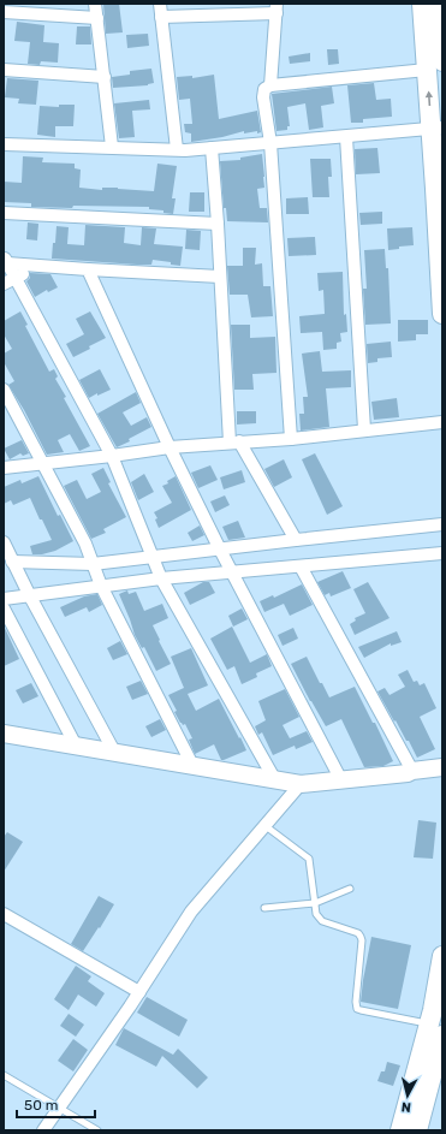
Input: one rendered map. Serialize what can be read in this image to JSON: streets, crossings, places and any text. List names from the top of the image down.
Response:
{
  "scale_bar": "50 m",
  "north": "bottom"
}
